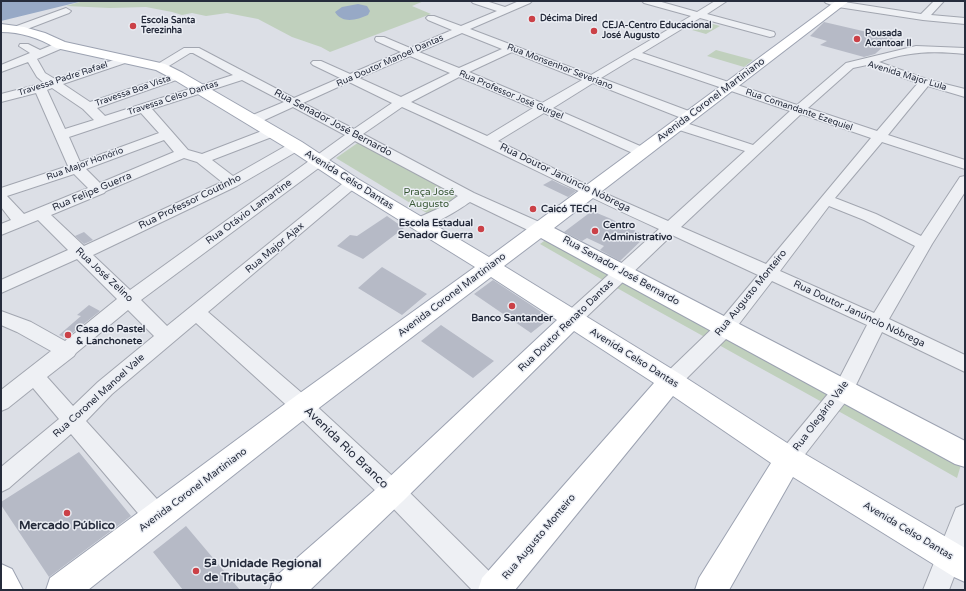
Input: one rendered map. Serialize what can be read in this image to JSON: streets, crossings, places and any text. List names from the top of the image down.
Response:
{
  "streets": {
    "main road": [
      "Avenida Coronel Martiniano",
      "Rua Senador José Bernardo",
      "Avenida Celso Dantas",
      "Rua Augusto Monteiro",
      "Rua Doutor Renato Dantas",
      "Rua Olegário Vale"
    ],
    "street": [
      "Rua Doutor Manoel Dantas",
      "Rua Monsenhor Severiano",
      "Avenida Major Lula",
      "Travessa Padre Rafael",
      "Travessa Boa Vista",
      "Rua Professor José Gurgel",
      "Travessa Celso Dantas",
      "Rua Comandante Ezequiel",
      "Rua Major Honório",
      "Rua Doutor Janúncio Nóbrega",
      "Rua Felipe Guerra",
      "Rua Professor Coutinho",
      "Rua Otávio Lamartine",
      "Rua Major Ajax",
      "Rua José Zelino",
      "Rua Coronel Manoel Vale",
      "Avenida Rio Branco"
    ]
  },
  "crossings": [
    ["Rua Doutor Manoel Dantas", "Rua Monsenhor Severiano"],
    ["Rua Doutor Manoel Dantas", "Rua Professor José Gurgel"],
    ["Rua Doutor Manoel Dantas", "Rua Senador José Bernardo"],
    ["Rua Doutor Manoel Dantas", "Rua Doutor Janúncio Nóbrega"],
    ["Rua Doutor Manoel Dantas", "Avenida Celso Dantas"],
    ["Rua Monsenhor Severiano", "Avenida Coronel Martiniano"],
    ["Rua Monsenhor Severiano", "Rua Otávio Lamartine"],
    ["Rua Monsenhor Severiano", "Rua Doutor Renato Dantas"],
    ["Avenida Major Lula", "Rua Augusto Monteiro"],
    ["Avenida Major Lula", "Rua Doutor Renato Dantas"],
    ["Travessa Padre Rafael", "Avenida Celso Dantas"],
    ["Travessa Boa Vista", "Avenida Celso Dantas"],
    ["Rua Professor José Gurgel", "Avenida Coronel Martiniano"],
    ["Rua Professor José Gurgel", "Rua Otávio Lamartine"],
    ["Travessa Celso Dantas", "Rua Senador José Bernardo"],
    ["Travessa Celso Dantas", "Avenida Celso Dantas"],
    ["Avenida Coronel Martiniano", "Rua Comandante Ezequiel"],
    ["Avenida Coronel Martiniano", "Rua Senador José Bernardo"],
    ["Avenida Coronel Martiniano", "Rua Doutor Janúncio Nóbrega"],
    ["Avenida Coronel Martiniano", "Avenida Celso Dantas"],
    ["Avenida Coronel Martiniano", "Avenida Rio Branco"],
    ["Rua Comandante Ezequiel", "Rua Augusto Monteiro"],
    ["Rua Comandante Ezequiel", "Rua Doutor Renato Dantas"],
    ["Rua Senador José Bernardo", "Avenida Celso Dantas"],
    ["Rua Senador José Bernardo", "Rua Otávio Lamartine"],
    ["Rua Senador José Bernardo", "Rua Augusto Monteiro"],
    ["Rua Senador José Bernardo", "Rua Doutor Renato Dantas"],
    ["Rua Senador José Bernardo", "Rua Olegário Vale"],
    ["Rua Doutor Janúncio Nóbrega", "Rua Otávio Lamartine"],
    ["Rua Doutor Janúncio Nóbrega", "Rua Augusto Monteiro"],
    ["Rua Doutor Janúncio Nóbrega", "Rua Doutor Renato Dantas"],
    ["Rua Doutor Janúncio Nóbrega", "Rua Olegário Vale"],
    ["Avenida Celso Dantas", "Rua Professor Coutinho"],
    ["Avenida Celso Dantas", "Rua Otávio Lamartine"],
    ["Avenida Celso Dantas", "Rua Major Ajax"],
    ["Avenida Celso Dantas", "Rua Augusto Monteiro"],
    ["Avenida Celso Dantas", "Rua Doutor Renato Dantas"],
    ["Avenida Celso Dantas", "Rua Olegário Vale"],
    ["Rua Felipe Guerra", "Rua José Zelino"],
    ["Rua Professor Coutinho", "Rua José Zelino"],
    ["Rua Otávio Lamartine", "Rua José Zelino"],
    ["Rua Major Ajax", "Rua Coronel Manoel Vale"],
    ["Rua Major Ajax", "Avenida Rio Branco"],
    ["Rua José Zelino", "Rua Coronel Manoel Vale"],
    ["Rua Doutor Renato Dantas", "Avenida Rio Branco"],
    ["Rua Coronel Manoel Vale", "Avenida Rio Branco"]
  ],
  "parks": ["Praça José Augusto"],
  "places": [
    "Décima Dired",
    "Escola Santa Terezinha",
    "CEJA-Centro Educacional José Augusto",
    "Pousada Acantoar II",
    "Caicó TECH",
    "Escola Estadual Senador Guerra",
    "Centro Administrativo",
    "Banco Santander",
    "Casa do Pastel & Lanchonete",
    "Mercado Público",
    "5ª Unidade Regional de Tributação"
  ]
}
